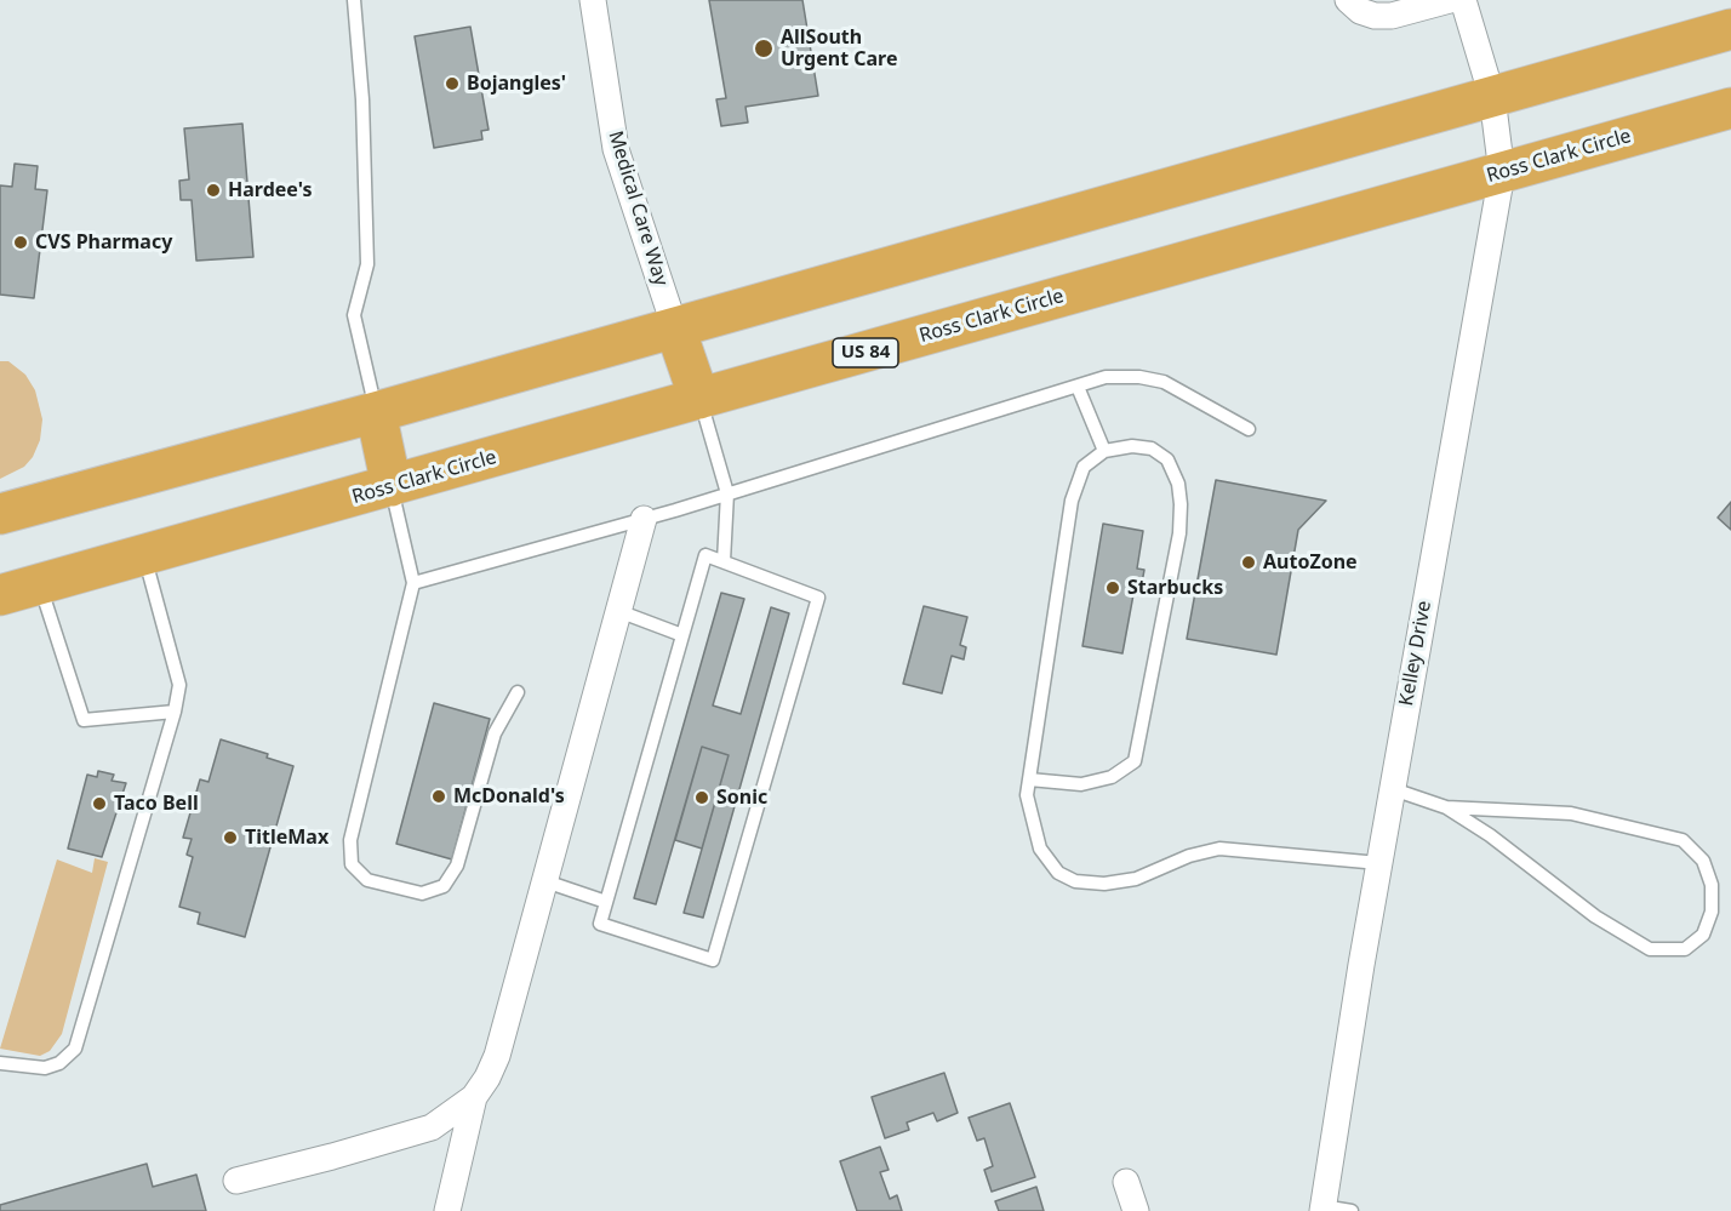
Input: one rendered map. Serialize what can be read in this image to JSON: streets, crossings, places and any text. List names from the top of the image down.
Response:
{
  "streets": {
    "highway": ["Ross Clark Circle", "US 84"],
    "street": ["Medical Care Way", "Kelley Drive"]
  },
  "crossings": [
    ["Ross Clark Circle", "Kelley Drive"]
  ],
  "places": [
    "AllSouth Urgent Care",
    "Bojangles'",
    "Hardee's",
    "CVS Pharmacy",
    "AutoZone",
    "Starbucks",
    "McDonald's",
    "Sonic",
    "Taco Bell",
    "TitleMax"
  ]
}
